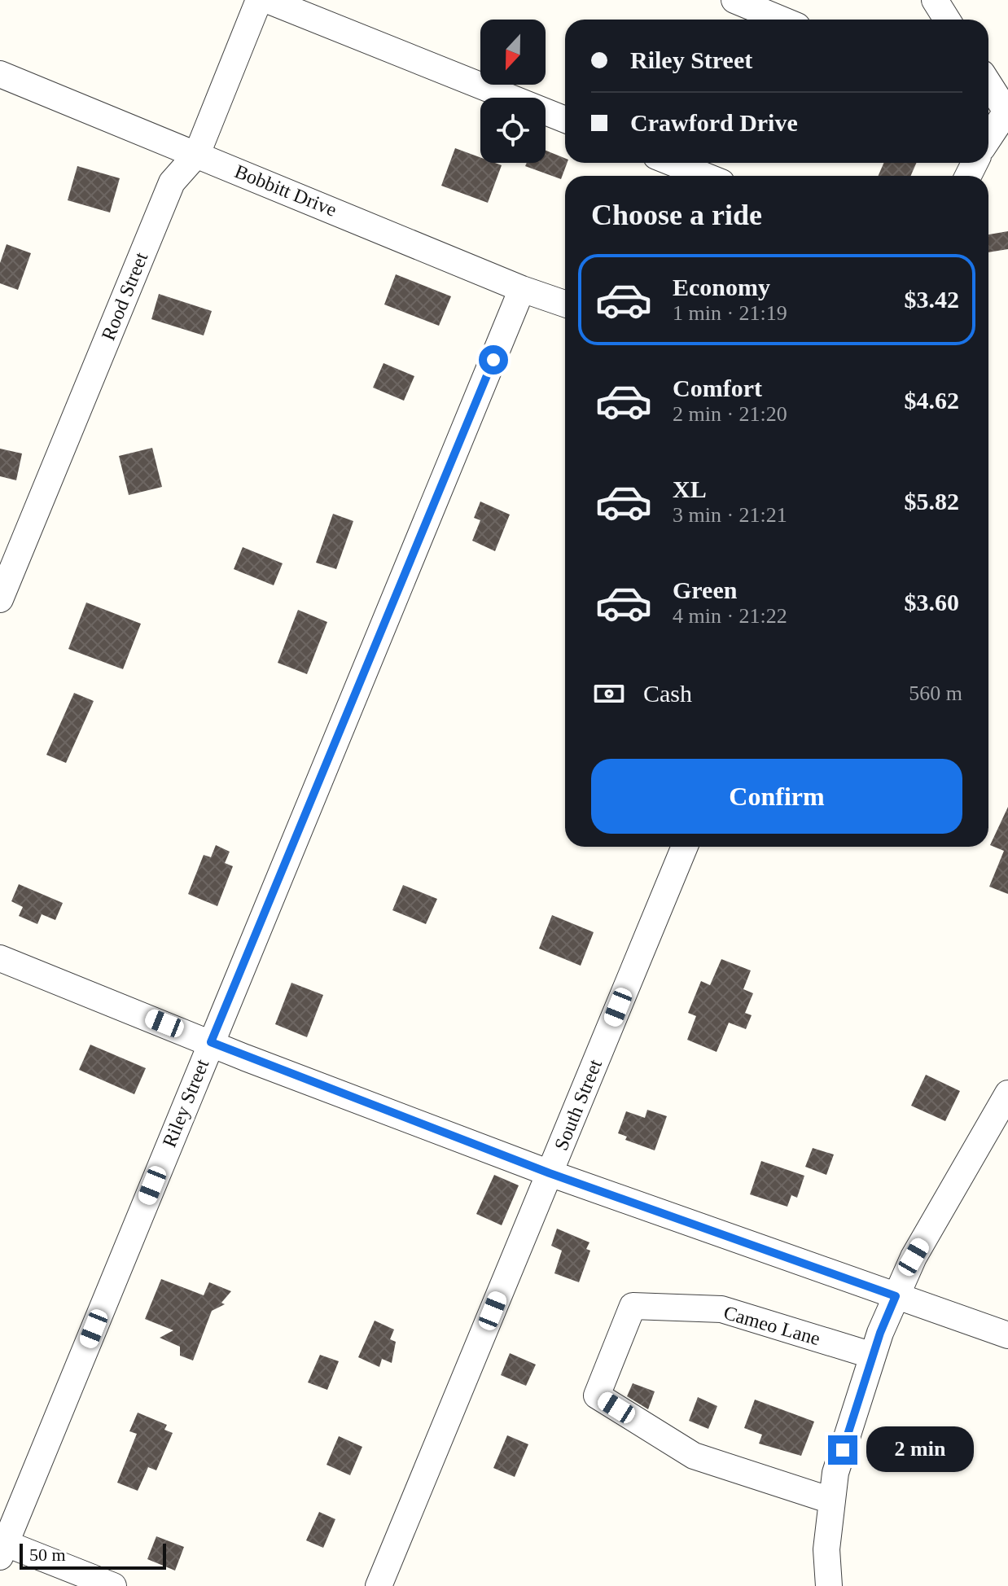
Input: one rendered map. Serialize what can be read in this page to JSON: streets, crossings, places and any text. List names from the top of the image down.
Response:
{
  "streets": {
    "street": [
      "Bobbitt Drive",
      "Rood Street",
      "Riley Street",
      "South Street",
      "Cameo Lane"
    ]
  },
  "crossings": [
    ["Bobbitt Drive", "Rood Street"],
    ["Bobbitt Drive", "Riley Street"]
  ],
  "scale_bar": "50 m",
  "north": "bottom",
  "page": {
    "banner": ["Riley Street", "Crawford Drive"],
    "heading": "Choose a ride",
    "list": [
      {
        "name": "Economy",
        "note": "1 min · 21:19",
        "value": "$3.42"
      },
      {
        "name": "Comfort",
        "note": "2 min · 21:20",
        "value": "$4.62"
      },
      {
        "name": "XL",
        "note": "3 min · 21:21",
        "value": "$5.82"
      },
      {
        "name": "Green",
        "note": "4 min · 21:22",
        "value": "$3.60"
      }
    ],
    "pay": ["Cash", "560 m"],
    "buttons": "Confirm",
    "bubble": "2 min",
    "scale": "50 m"
  }
}
